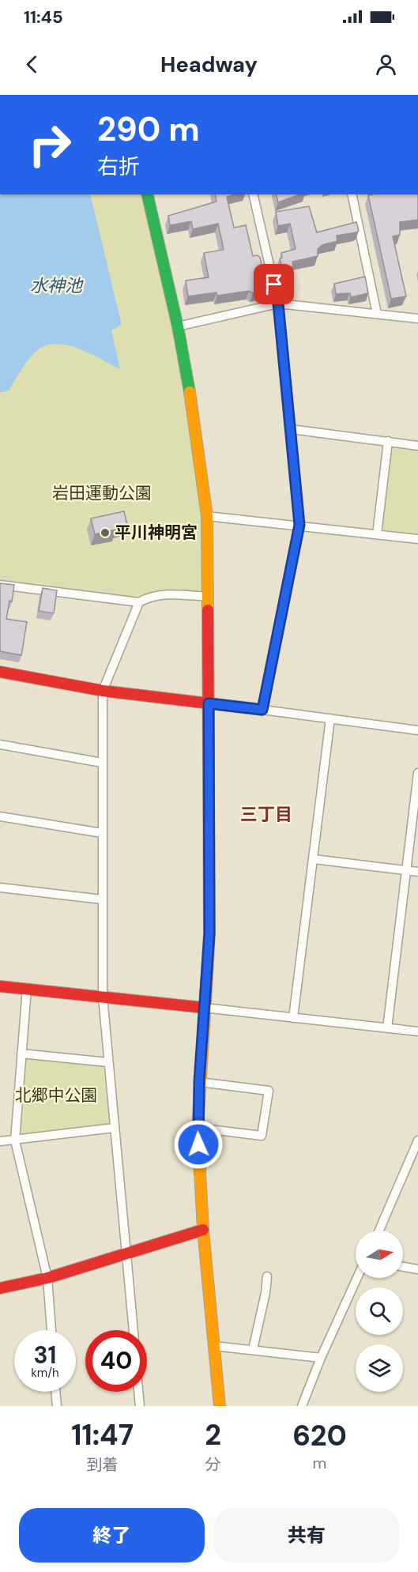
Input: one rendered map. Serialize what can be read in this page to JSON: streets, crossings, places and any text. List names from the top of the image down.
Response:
{
  "districts": ["三丁目"],
  "water": ["水神池"],
  "parks": ["岩田運動公園", "北郷中公園"],
  "places": ["平川神明宮"],
  "north": "right",
  "page": {
    "status": "11:45",
    "header": "Headway",
    "turn": ["290 m", "右折"],
    "speed": "31 km/h",
    "limit": "40",
    "eta": [
      "11:47",
      "到着",
      "2",
      "分",
      "620",
      "m"
    ],
    "buttons": ["終了", "共有"]
  }
}
